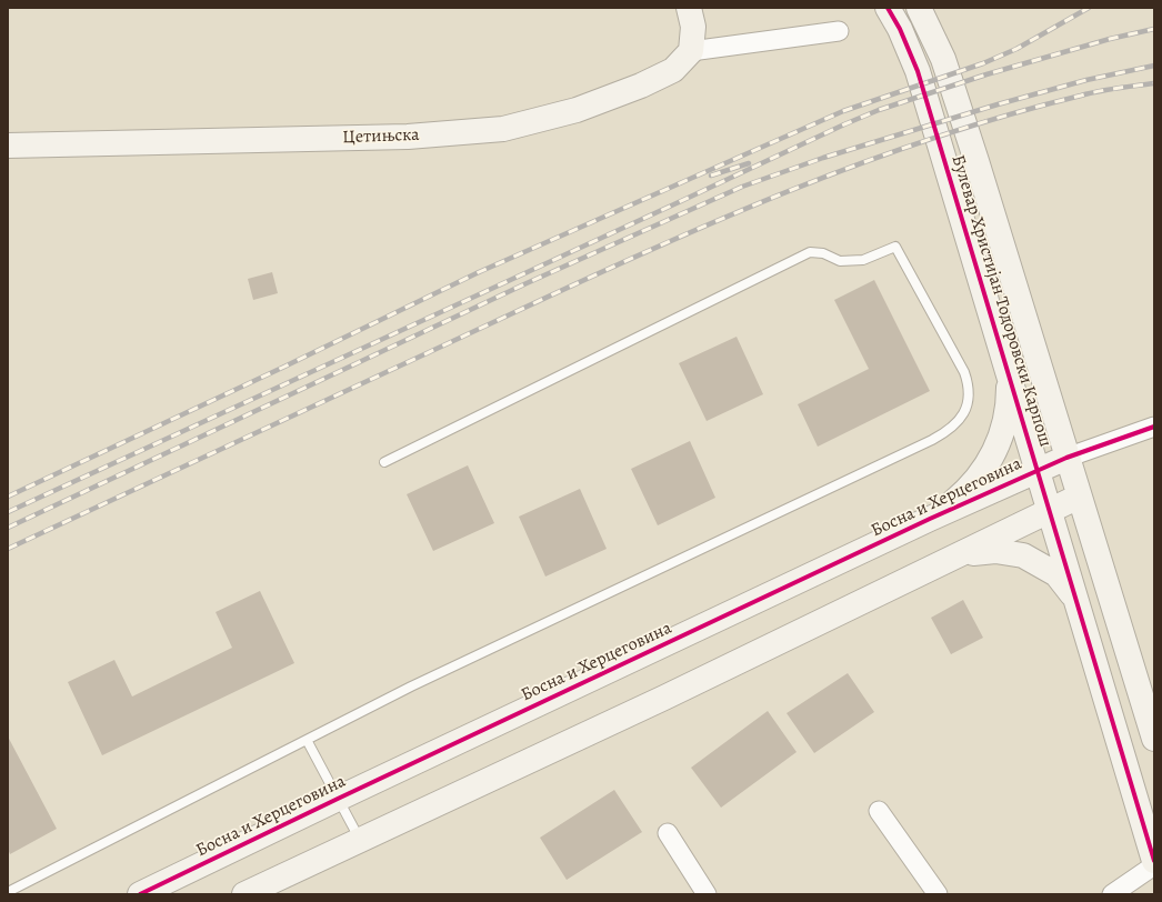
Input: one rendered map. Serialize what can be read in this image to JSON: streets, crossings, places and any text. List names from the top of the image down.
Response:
{
  "streets": {
    "street": ["Цетињска", "Булевар Христијан Тодоровски Карпош", "Босна и Херцеговина"]
  },
  "crossings": [
    ["Булевар Христијан Тодоровски Карпош", "Босна и Херцеговина"]
  ]
}
